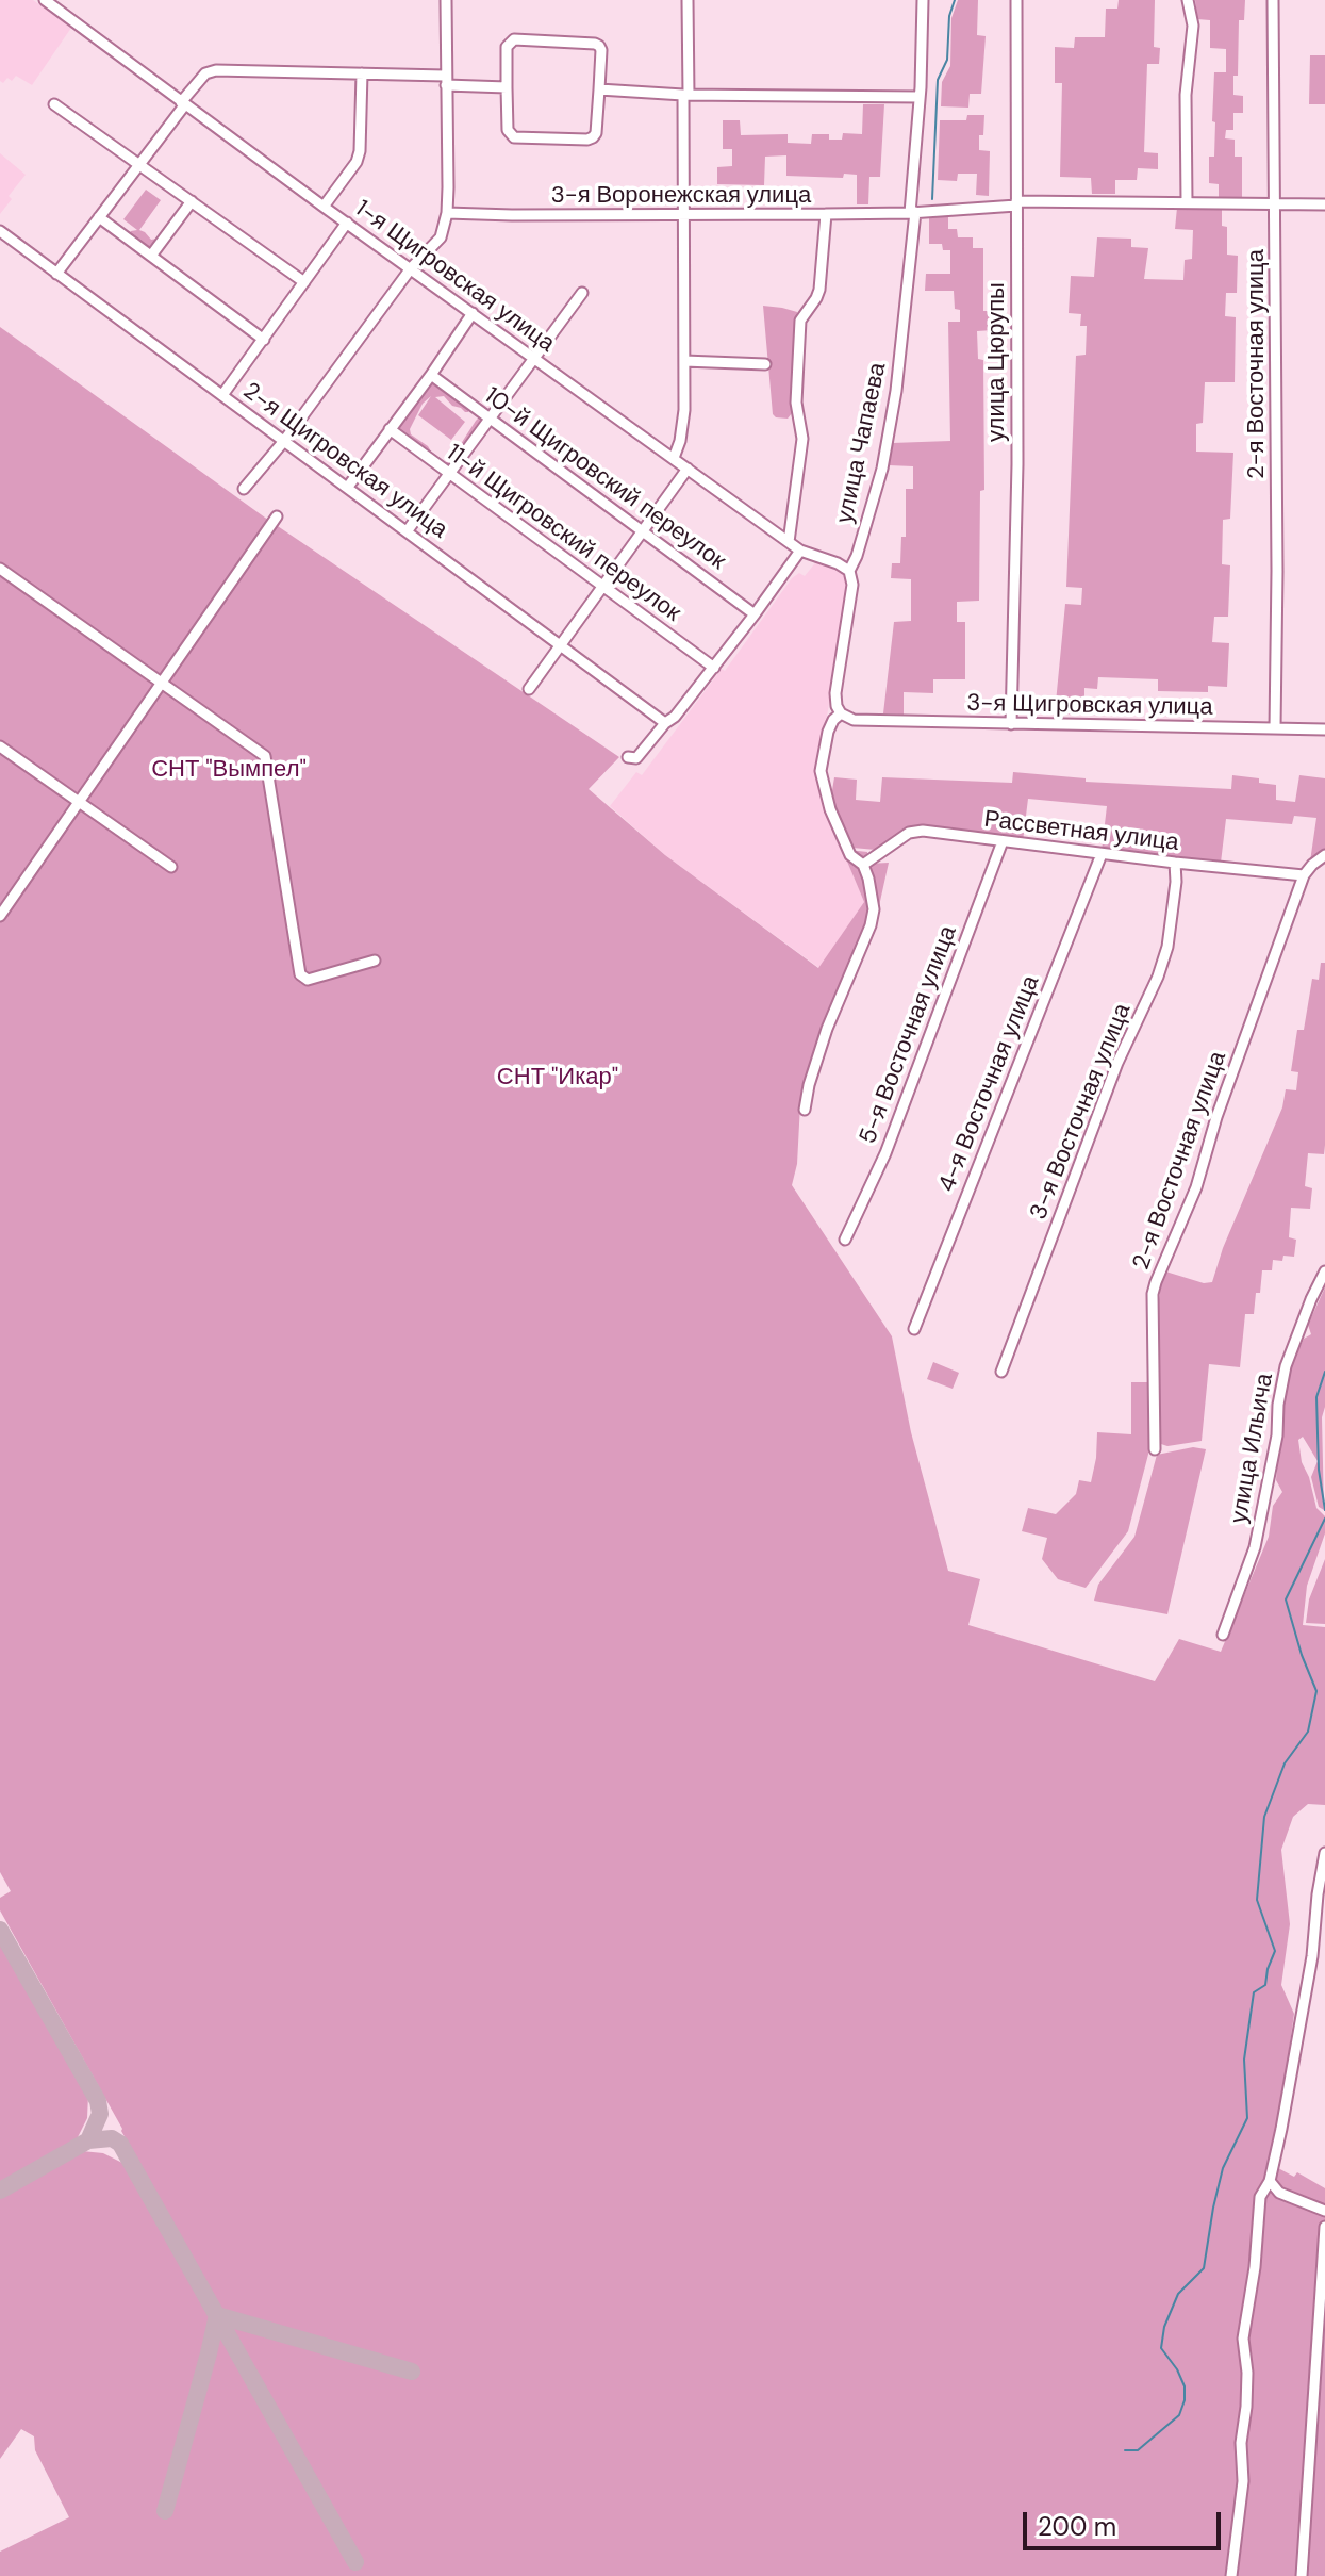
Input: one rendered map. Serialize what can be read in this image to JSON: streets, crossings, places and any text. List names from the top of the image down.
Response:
{
  "streets": {
    "street": [
      "3-я Воронежская улица",
      "1-я Щигровская улица",
      "улица Цюрупы",
      "2-я Восточная улица",
      "улица Чапаева",
      "2-я Щигровская улица",
      "10-й Щигровский переулок",
      "11-й Щигровский переулок",
      "3-я Щигровская улица",
      "Рассветная улица",
      "5-я Восточная улица",
      "4-я Восточная улица",
      "3-я Восточная улица",
      "улица Ильича"
    ]
  },
  "crossings": [
    ["3-я Воронежская улица", "улица Цюрупы"],
    ["3-я Воронежская улица", "2-я Восточная улица"],
    ["3-я Воронежская улица", "улица Чапаева"],
    ["1-я Щигровская улица", "улица Чапаева"],
    ["улица Цюрупы", "3-я Щигровская улица"],
    ["2-я Восточная улица", "3-я Щигровская улица"],
    ["2-я Восточная улица", "Рассветная улица"],
    ["улица Чапаева", "3-я Щигровская улица"],
    ["Рассветная улица", "5-я Восточная улица"],
    ["Рассветная улица", "4-я Восточная улица"],
    ["Рассветная улица", "3-я Восточная улица"]
  ],
  "parks": ["СНТ \"Вымпел\"", "СНТ \"Икар\""],
  "scale_bar": "200 m"
}
